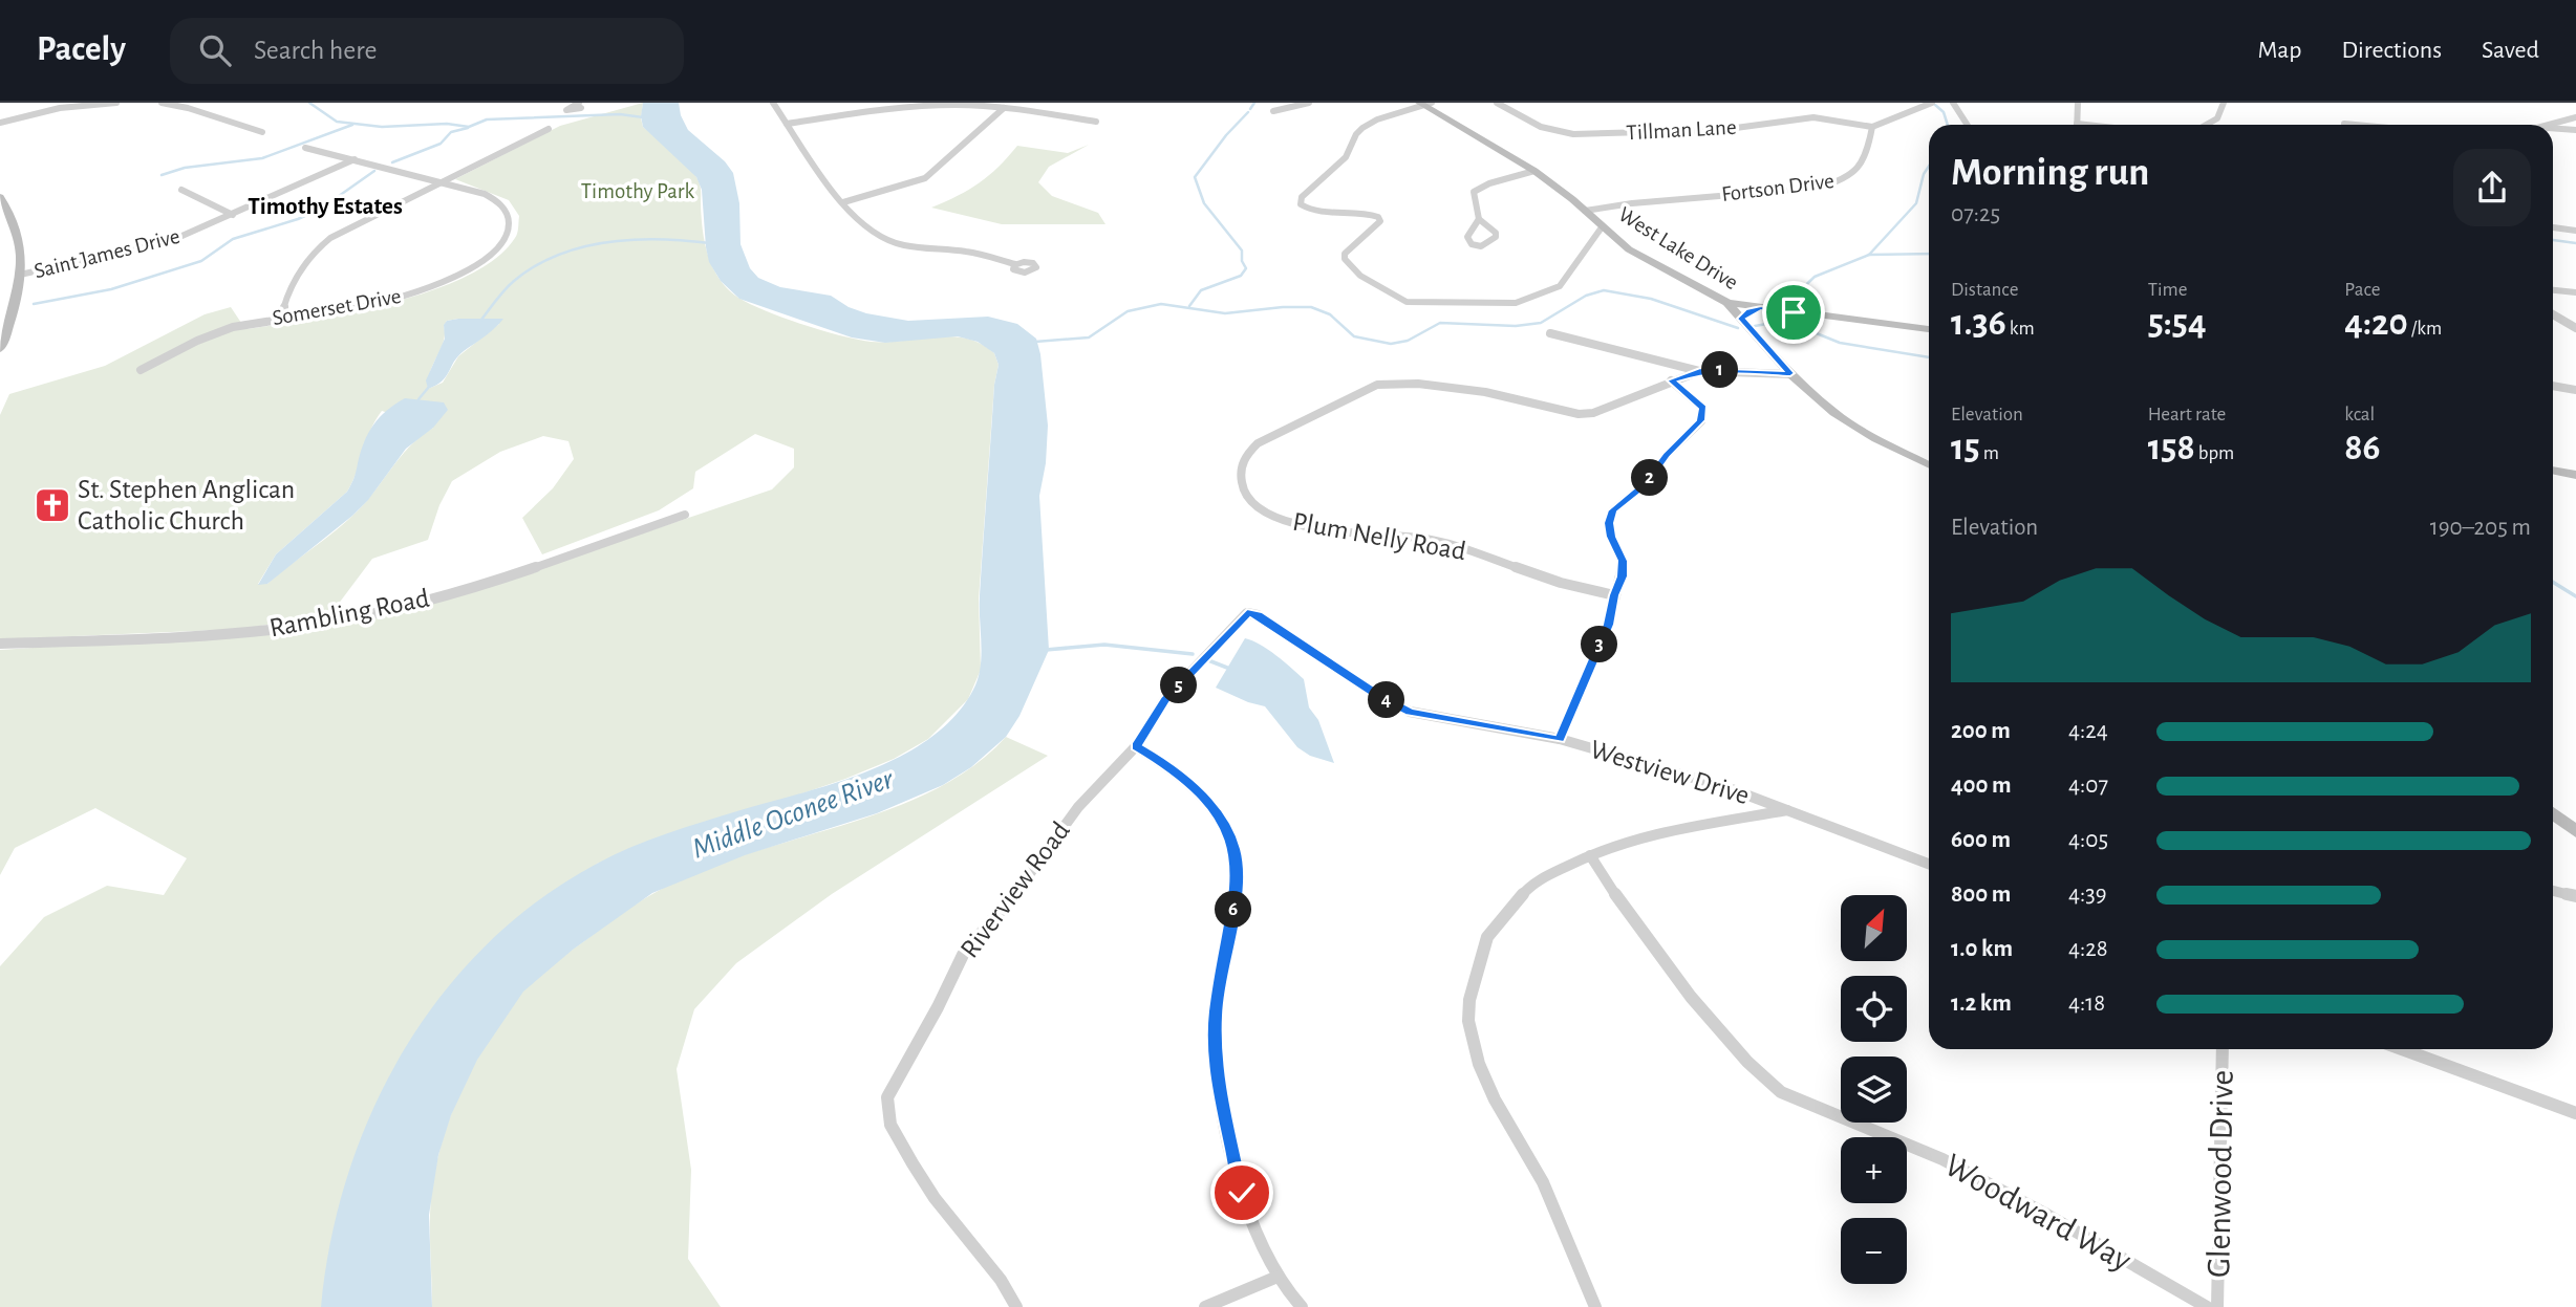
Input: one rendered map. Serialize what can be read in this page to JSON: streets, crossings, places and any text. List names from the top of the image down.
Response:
{
  "streets": {
    "main road": ["West Lake Drive"],
    "street": [
      "Tillman Lane",
      "Fortson Drive",
      "Saint James Drive",
      "Somerset Drive",
      "Plum Nelly Road",
      "Rambling Road",
      "Westview Drive",
      "Riverview Road",
      "Glenwood Drive",
      "Woodward Way"
    ]
  },
  "crossings": [
    ["Tillman Lane", "Fortson Drive"],
    ["Fortson Drive", "West Lake Drive"],
    ["West Lake Drive", "Plum Nelly Road"],
    ["Saint James Drive", "Somerset Drive"],
    ["Westview Drive", "Riverview Road"]
  ],
  "districts": ["Timothy Estates"],
  "water": ["Middle Oconee River"],
  "parks": ["Timothy Park"],
  "places": {
    "church": ["St. Stephen Anglican Catholic Church"]
  },
  "north": "top right",
  "page": {
    "header": "Pacely",
    "search": "Search here",
    "nav": ["Map", "Directions", "Saved"],
    "heading": ["Morning run", "07:25"],
    "stats": [
      ["Distance", "1.36 km"],
      ["Time", "5:54"],
      ["Pace", "4:20 /km"],
      ["Elevation", "15 m"],
      ["Heart rate", "158 bpm"],
      ["kcal", "86"]
    ],
    "pins": [
      "1",
      "2",
      "3",
      "5",
      "4",
      "6"
    ],
    "chart": ["Elevation", "190–205 m"],
    "list": [
      {
        "name": "200 m",
        "note": "4:24"
      },
      {
        "name": "400 m",
        "note": "4:07"
      },
      {
        "name": "600 m",
        "note": "4:05"
      },
      {
        "name": "800 m",
        "note": "4:39"
      },
      {
        "name": "1.0 km",
        "note": "4:28"
      },
      {
        "name": "1.2 km",
        "note": "4:18"
      }
    ],
    "map_buttons": ["+", "−"]
  }
}
